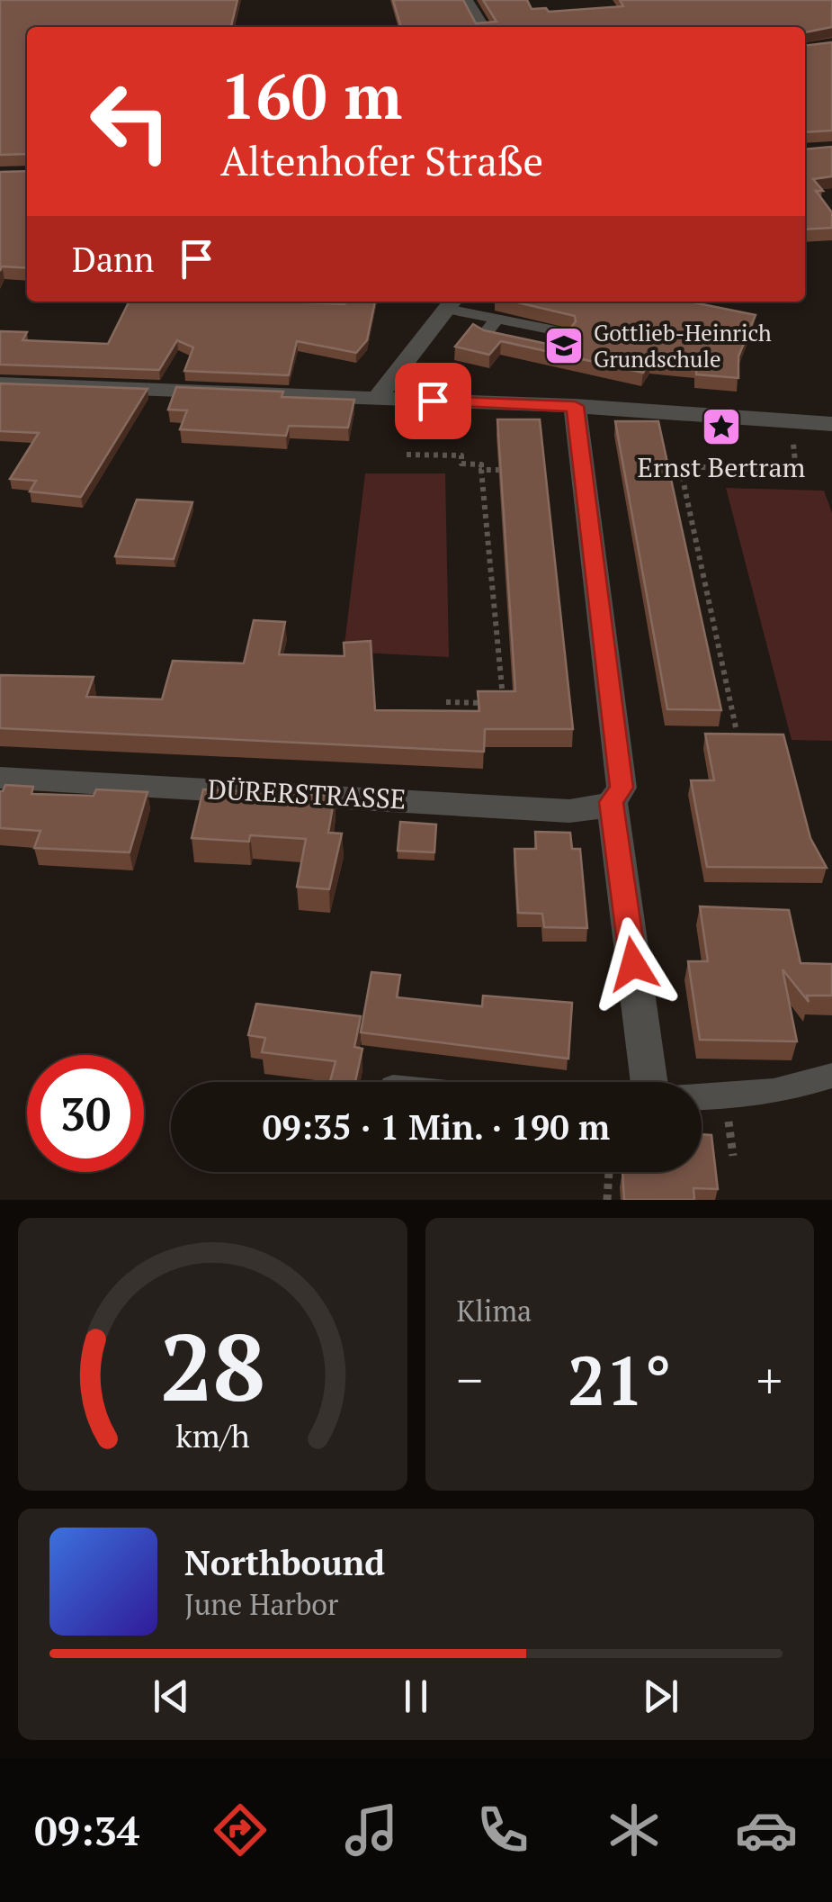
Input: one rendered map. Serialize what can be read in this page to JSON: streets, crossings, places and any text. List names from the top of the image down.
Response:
{
  "streets": {
    "street": ["DÜRERSTRASSE"]
  },
  "places": {
    "school or university": ["Gottlieb-Heinrich Grundschule"],
    "place": ["Ernst Bertram"]
  },
  "page": {
    "turn": ["160 m", "Altenhofer Straße"],
    "then": "Dann",
    "limit": "30",
    "trip": "09:35 · 1 Min. · 190 m",
    "tile": "Klima",
    "heat": ["−", "21°", "+"],
    "song": ["Northbound", "June Harbor"],
    "tabs": "09:34",
    "gauge": ["28", "km/h"]
  }
}
